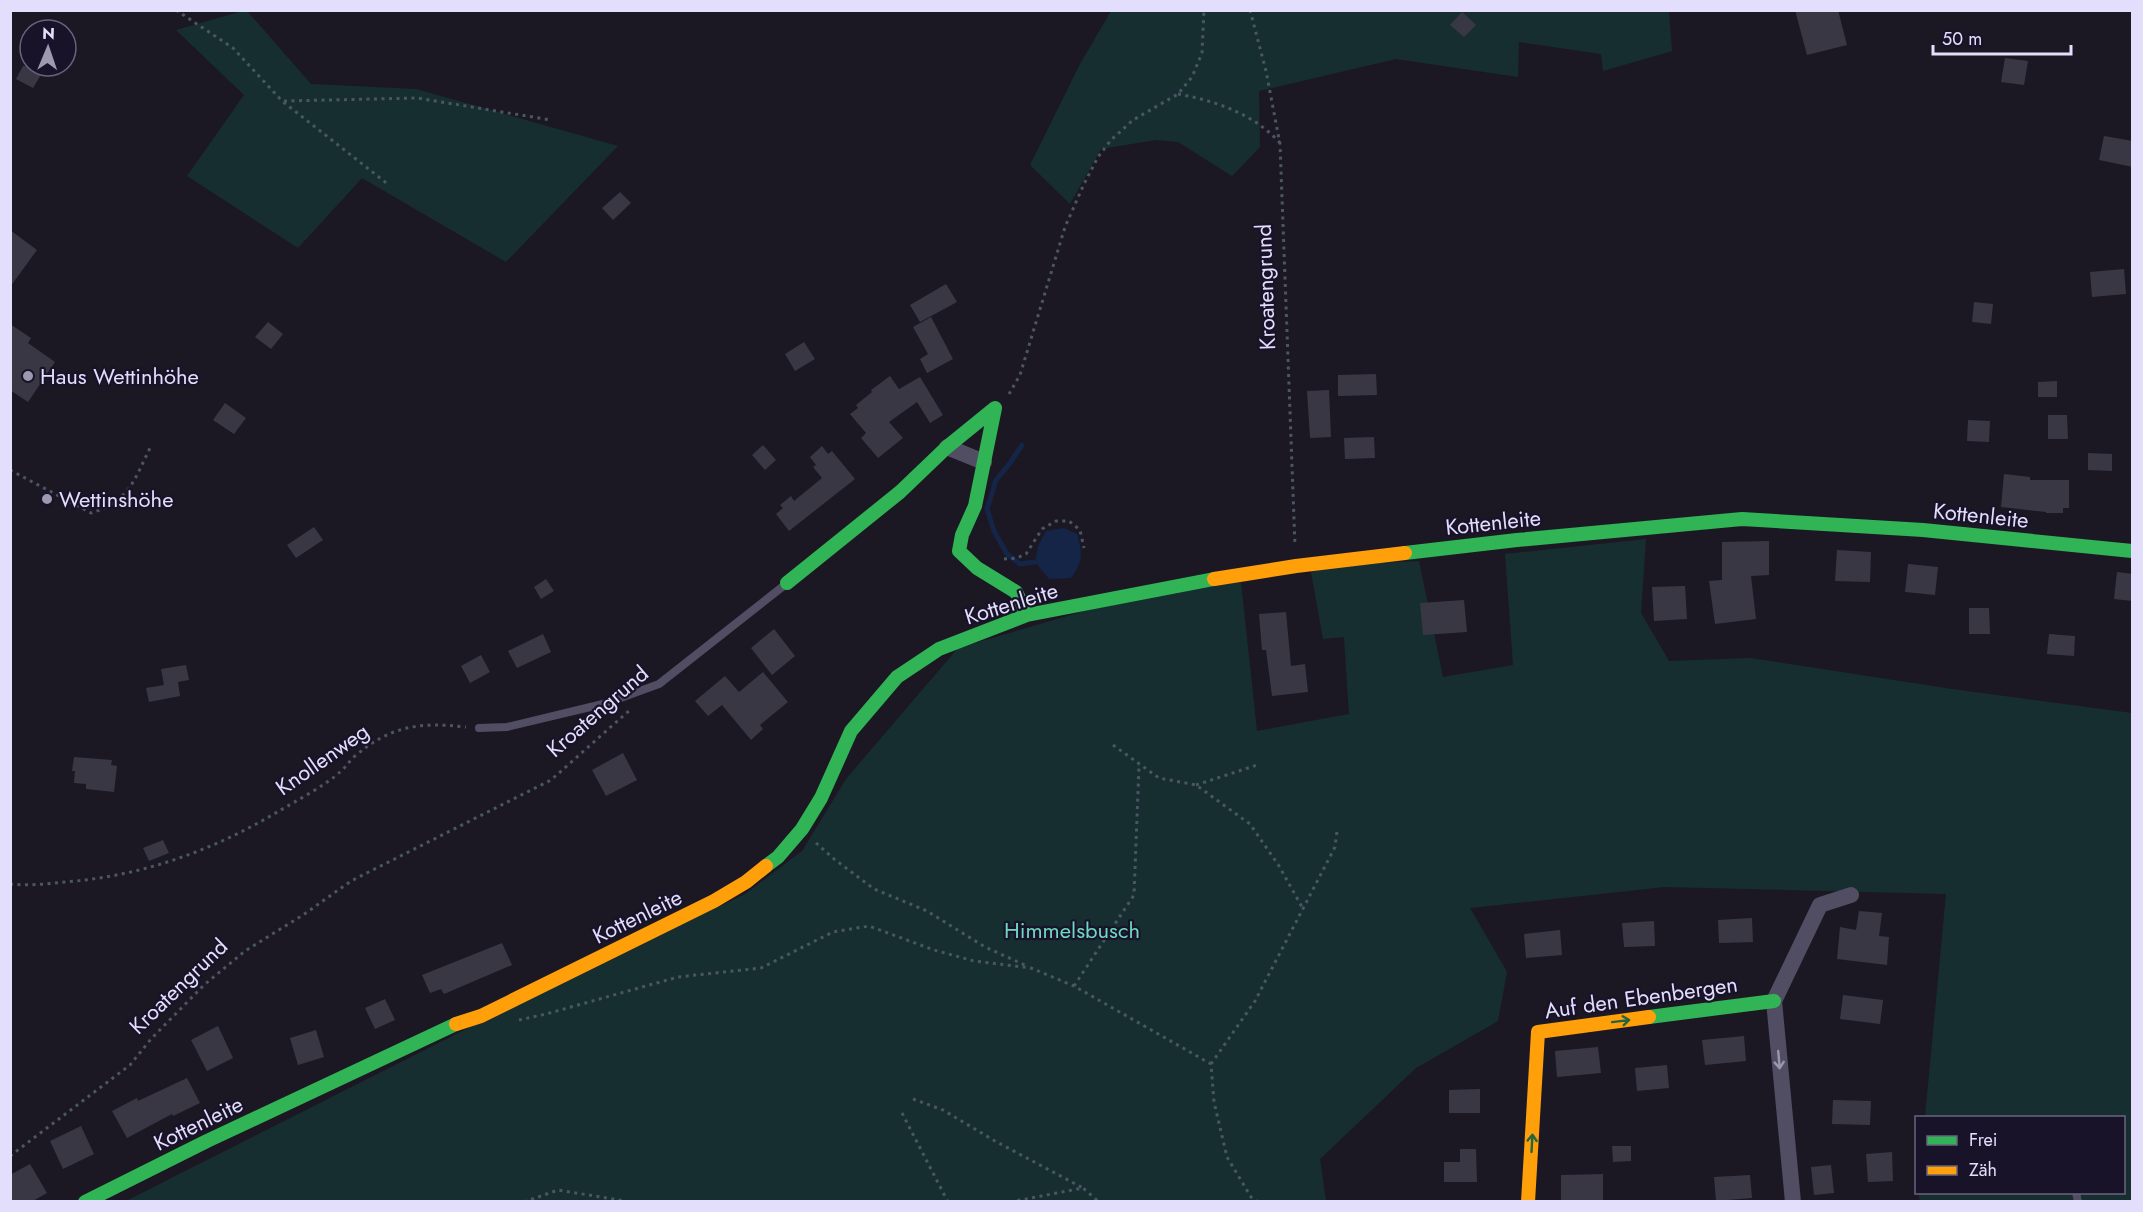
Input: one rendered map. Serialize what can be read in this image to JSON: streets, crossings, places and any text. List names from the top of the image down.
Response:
{
  "streets": {
    "street": ["Kroatengrund", "Kottenleite", "Auf den Ebenbergen"],
    "path": ["Knollenweg"]
  },
  "crossings": [
    ["Kroatengrund", "Kottenleite"],
    ["Kroatengrund", "Knollenweg"]
  ],
  "parks": ["Himmelsbusch"],
  "places": ["Haus Wettinhöhe", "Wettinshöhe"],
  "legend": ["Frei", "Zäh"],
  "scale_bar": "50 m",
  "north": "top"
}
